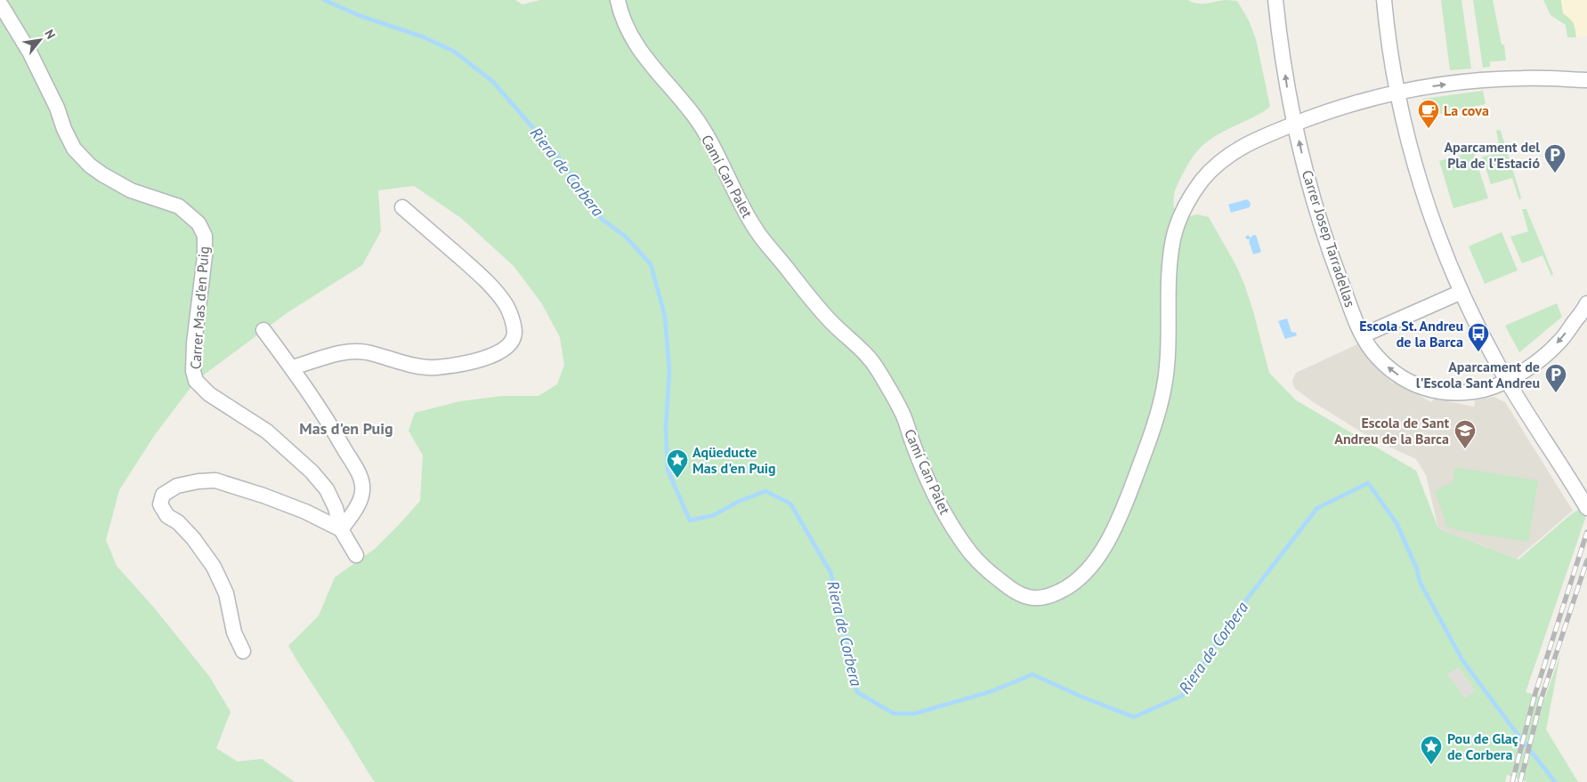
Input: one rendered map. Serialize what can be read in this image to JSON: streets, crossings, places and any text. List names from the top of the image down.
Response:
{
  "streets": {
    "street": ["Camí Can Palet", "Carrer Josep Tarradellas", "Carrer Mas d'en Puig"]
  },
  "crossings": [
    ["Camí Can Palet", "Carrer Josep Tarradellas"]
  ],
  "districts": ["Mas d'en Puig"],
  "water": ["Riera de Corbera"],
  "places": {
    "cafe": ["La cova"],
    "parking": ["Aparcament del Pla de l'Estació", "Aparcament de l'Escola Sant Andreu"],
    "bus stop": ["Escola St. Andreu de la Barca"],
    "school or university": ["Escola de Sant Andreu de la Barca"],
    "place": ["Aqüeducte Mas d'en Puig", "Pou de Glaç de Corbera"]
  },
  "north": "top right"
}
